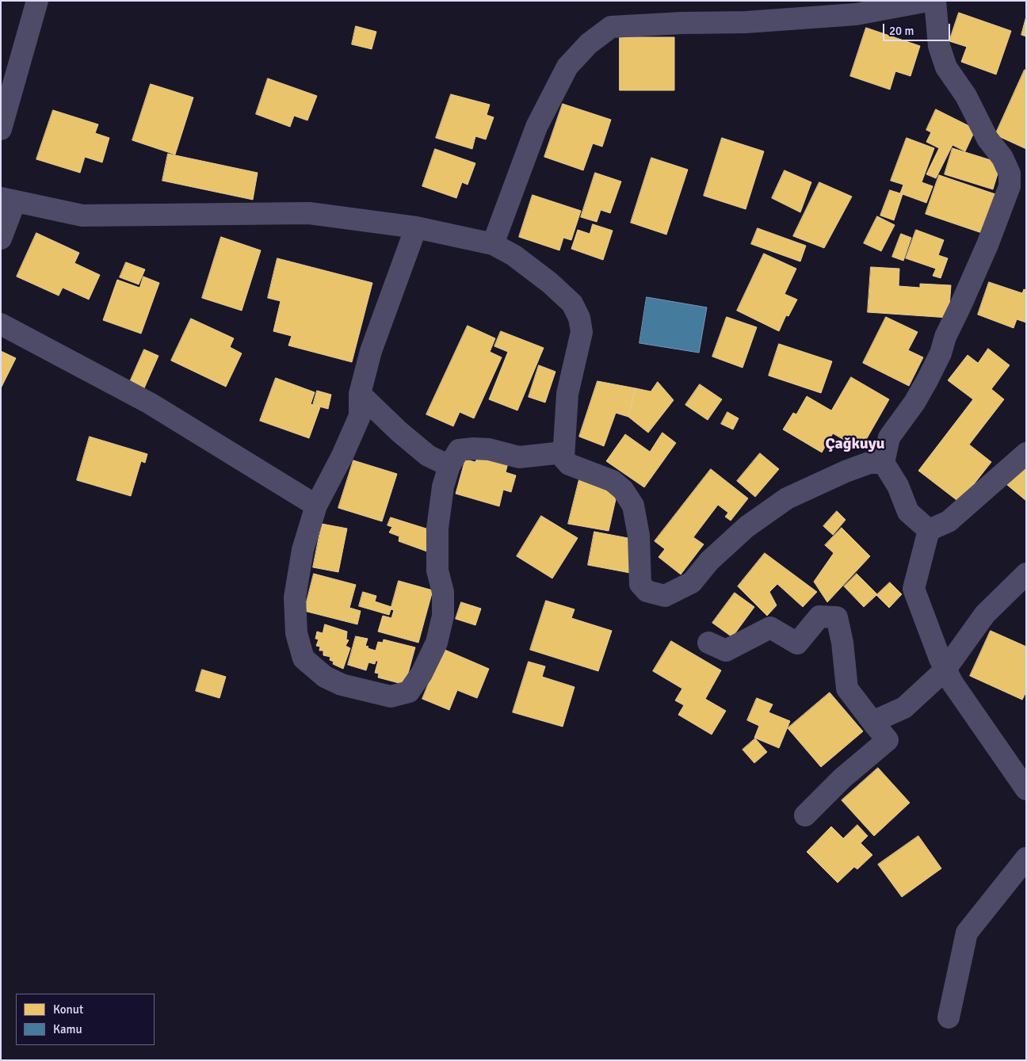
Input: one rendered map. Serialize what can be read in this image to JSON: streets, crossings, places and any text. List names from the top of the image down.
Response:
{
  "districts": ["Çağkuyu"],
  "legend": ["Konut", "Kamu"],
  "scale_bar": "20 m"
}
